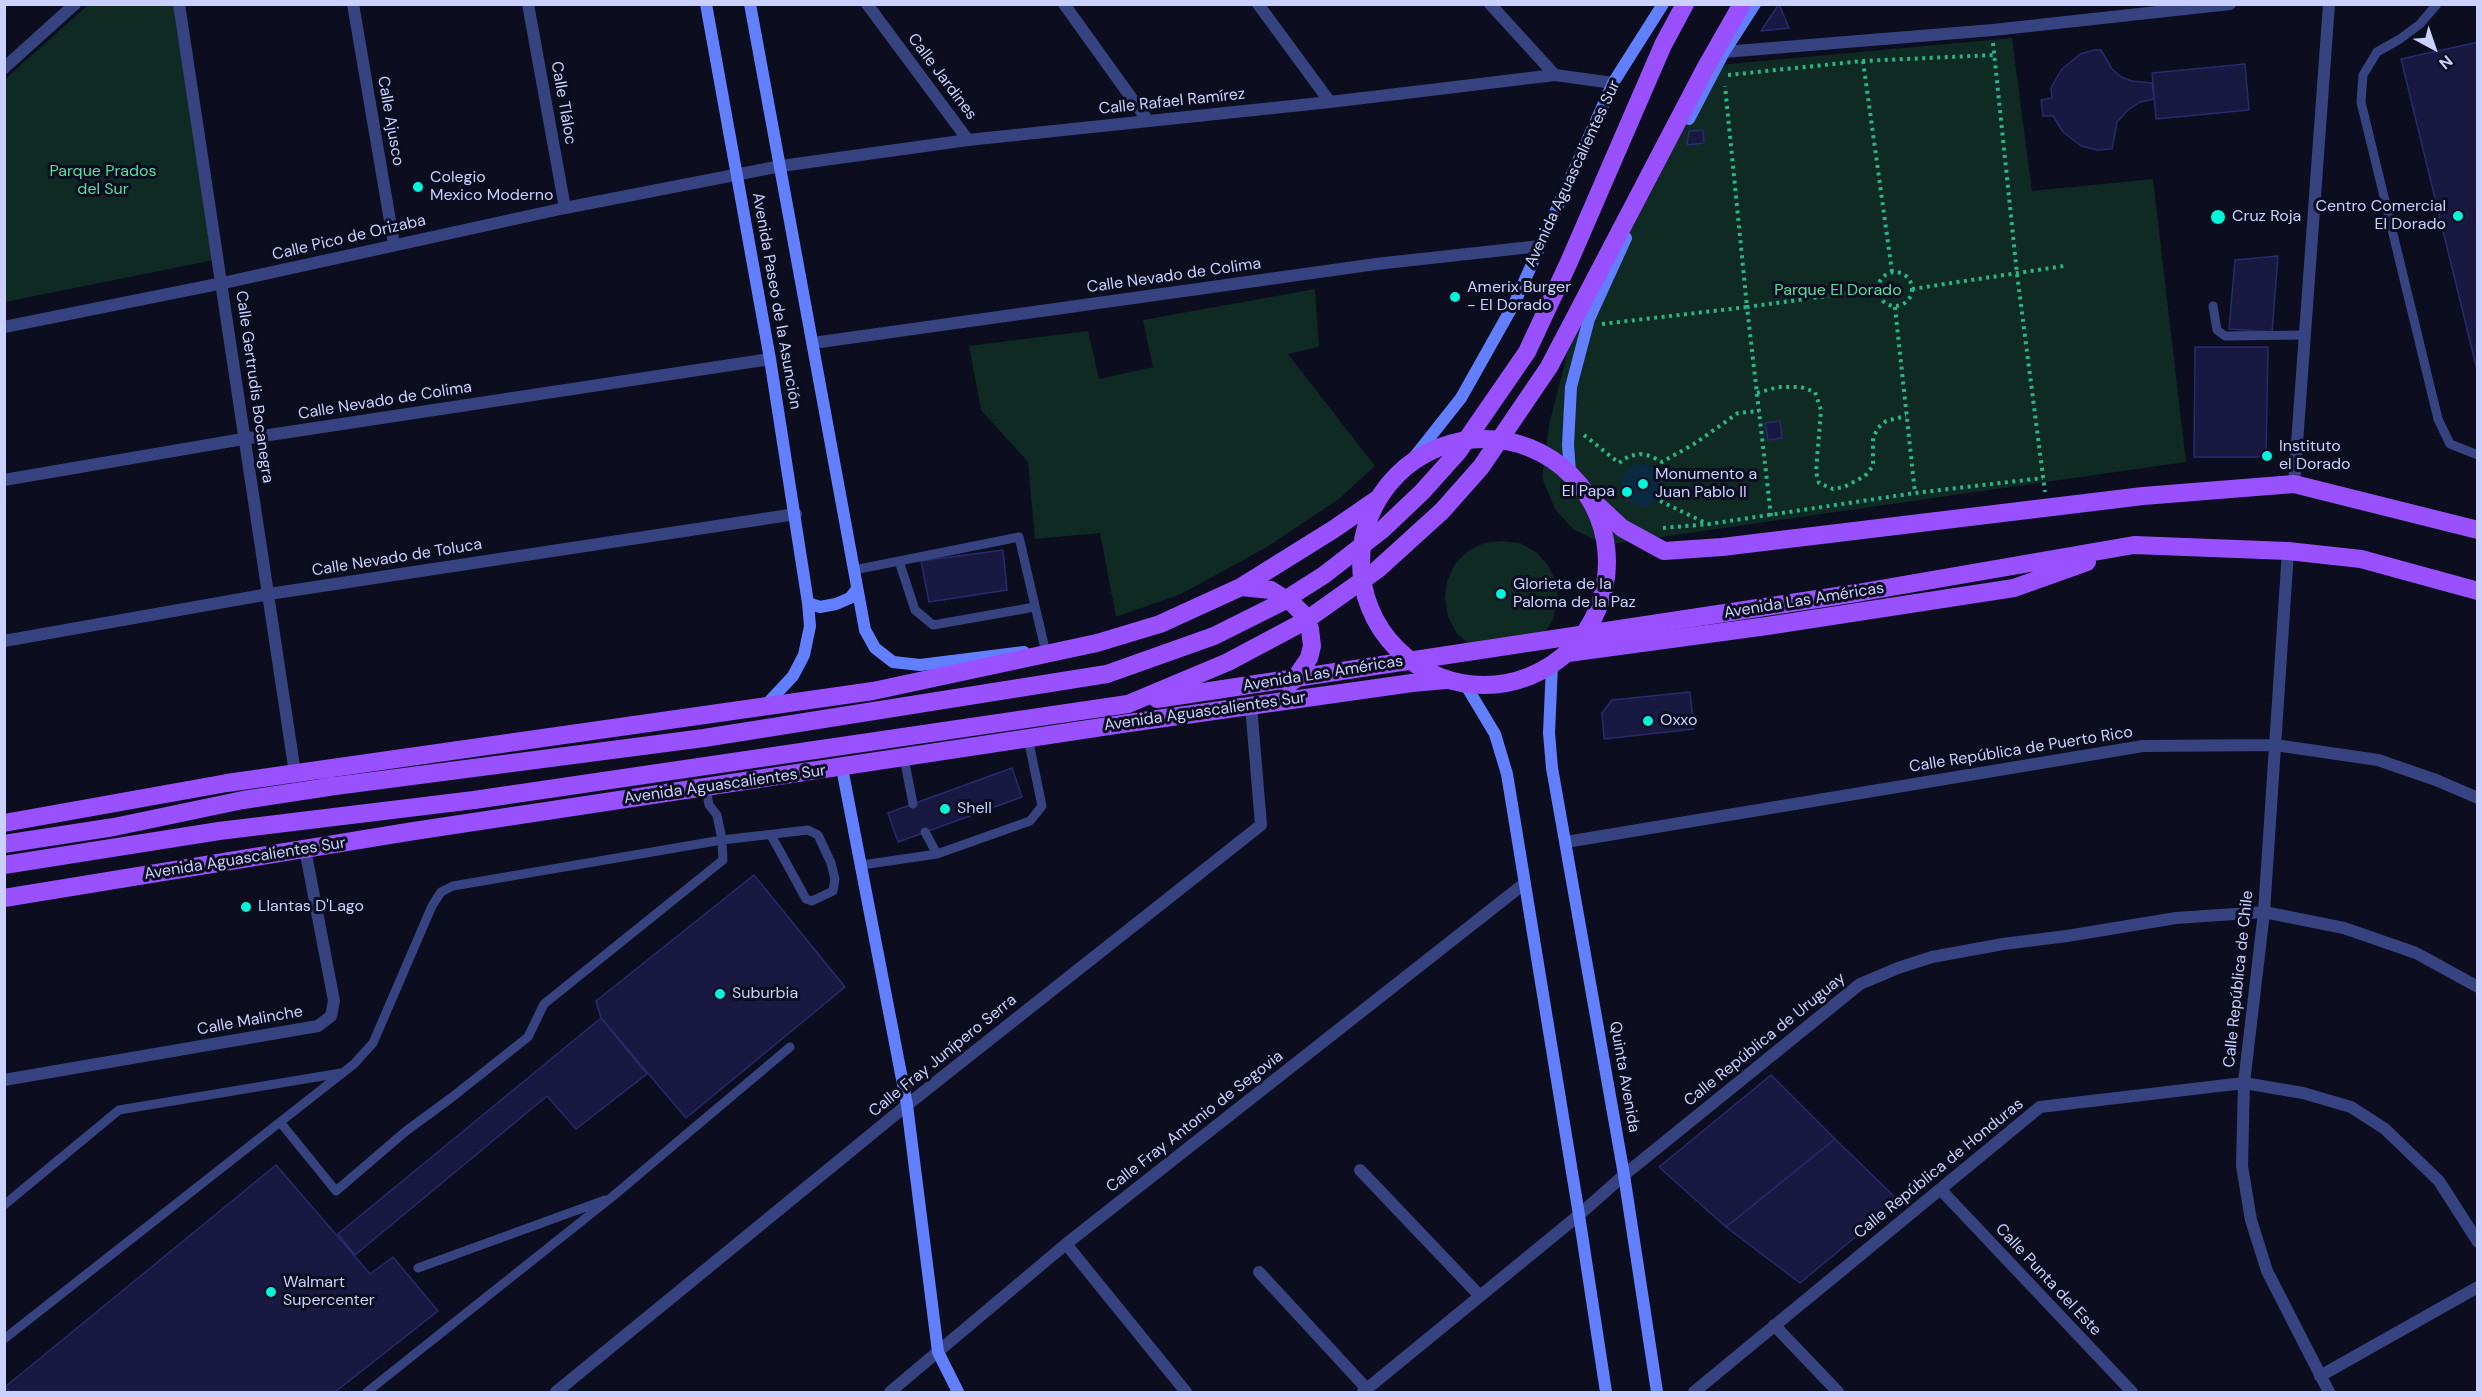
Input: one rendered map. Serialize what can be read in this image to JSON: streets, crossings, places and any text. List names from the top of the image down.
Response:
{
  "streets": {
    "main road": ["Avenida Aguascalientes Sur", "Avenida Las Américas"],
    "street": [
      "Calle Jardines",
      "Calle Rafael Ramírez",
      "Calle Tláloc",
      "Calle Ajusco",
      "Calle Pico de Orizaba",
      "Calle Nevado de Colima",
      "Avenida Paseo de la Asunción",
      "Calle Gertrudis Bocanegra",
      "Calle Nevado de Toluca",
      "Calle República de Puerto Rico",
      "Calle República de Chile",
      "Calle Malinche",
      "Calle República de Uruguay",
      "Calle Fray Junípero Serra",
      "Quinta Avenida",
      "Calle Fray Antonio de Segovia",
      "Calle República de Honduras",
      "Calle Punta del Este"
    ]
  },
  "crossings": [
    ["Calle Jardines", "Calle Rafael Ramírez"],
    ["Calle Rafael Ramírez", "Avenida Aguascalientes Sur"],
    ["Calle Rafael Ramírez", "Calle Pico de Orizaba"],
    ["Calle Rafael Ramírez", "Avenida Paseo de la Asunción"],
    ["Calle Tláloc", "Calle Pico de Orizaba"],
    ["Calle Ajusco", "Calle Pico de Orizaba"],
    ["Avenida Aguascalientes Sur", "Calle Nevado de Colima"],
    ["Avenida Aguascalientes Sur", "Avenida Las Américas"],
    ["Avenida Aguascalientes Sur", "Calle Malinche"],
    ["Avenida Aguascalientes Sur", "Calle Fray Junípero Serra"],
    ["Avenida Aguascalientes Sur", "Quinta Avenida"],
    ["Calle Pico de Orizaba", "Avenida Paseo de la Asunción"],
    ["Calle Pico de Orizaba", "Calle Gertrudis Bocanegra"],
    ["Calle Nevado de Colima", "Avenida Paseo de la Asunción"],
    ["Calle Nevado de Colima", "Calle Gertrudis Bocanegra"],
    ["Avenida Paseo de la Asunción", "Calle Nevado de Toluca"],
    ["Calle Gertrudis Bocanegra", "Calle Nevado de Toluca"],
    ["Avenida Las Américas", "Calle República de Chile"],
    ["Calle República de Puerto Rico", "Calle República de Chile"],
    ["Calle República de Puerto Rico", "Quinta Avenida"],
    ["Calle República de Chile", "Calle República de Uruguay"],
    ["Calle República de Chile", "Calle República de Honduras"],
    ["Calle República de Uruguay", "Quinta Avenida"],
    ["Calle República de Honduras", "Calle Punta del Este"]
  ],
  "parks": ["Parque Prados del Sur", "Parque El Dorado"],
  "places": [
    "Colegio Mexico Moderno",
    "Centro Comercial El Dorado",
    "Cruz Roja",
    "Amerix Burger - El Dorado",
    "Instituto el Dorado",
    "Monumento a Juan Pablo II",
    "El Papa",
    "Glorieta de la Paloma de la Paz",
    "Oxxo",
    "Shell",
    "Llantas D'Lago",
    "Suburbia",
    "Walmart Supercenter"
  ],
  "north": "bottom right"
}
